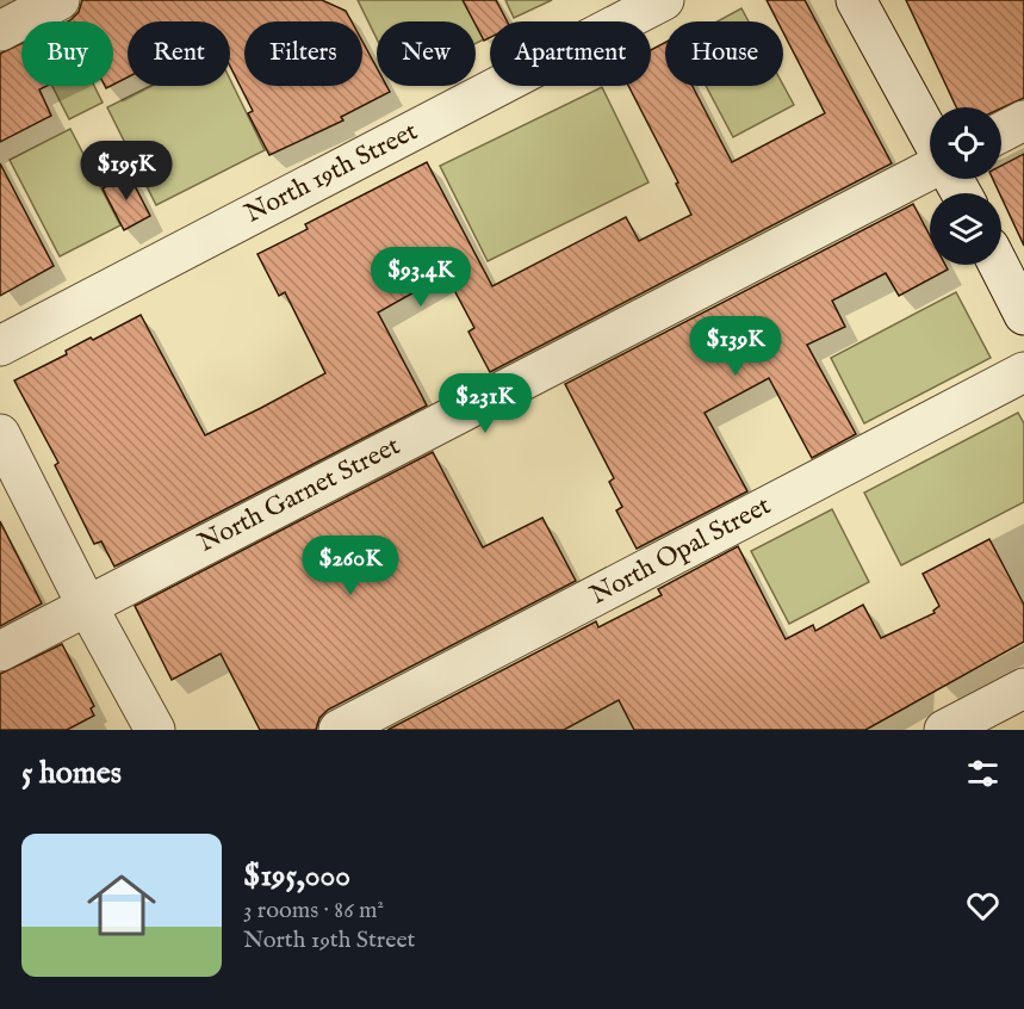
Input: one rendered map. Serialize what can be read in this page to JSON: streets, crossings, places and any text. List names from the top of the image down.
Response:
{
  "streets": {
    "street": ["North 19th Street", "North Garnet Street", "North Opal Street"]
  },
  "page": {
    "chip": [
      "Buy",
      "Rent",
      "Filters",
      "New",
      "Apartment",
      "House"
    ],
    "price": [
      "$195K",
      "$93.4K",
      "$139K",
      "$231K",
      "$260K"
    ],
    "heading": "5 homes",
    "list": [
      {
        "name": "$195,000",
        "note": "3 rooms · 86 m² · North 19th Street"
      }
    ]
  }
}
